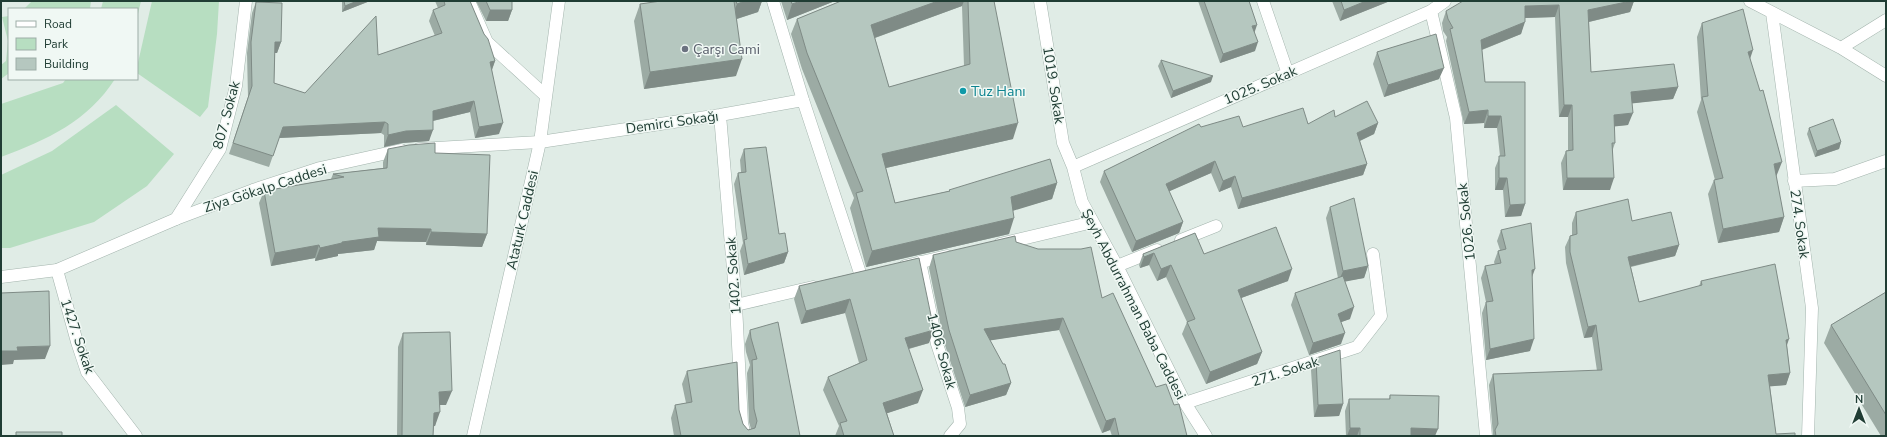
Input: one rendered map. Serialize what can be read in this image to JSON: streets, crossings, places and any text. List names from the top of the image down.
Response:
{
  "streets": {
    "street": [
      "1019. Sokak",
      "1025. Sokak",
      "807. Sokak",
      "Demirci Sokağı",
      "Ziya Gökalp Caddesi",
      "Ataturk Caddesi",
      "1026. Sokak",
      "274. Sokak",
      "1402. Sokak",
      "Şeyh Abdurrahman Baba Caddesi",
      "1427. Sokak",
      "1406. Sokak",
      "271. Sokak"
    ]
  },
  "crossings": [
    ["1019. Sokak", "1025. Sokak"],
    ["1019. Sokak", "Şeyh Abdurrahman Baba Caddesi"],
    ["1025. Sokak", "1026. Sokak"],
    ["1025. Sokak", "Şeyh Abdurrahman Baba Caddesi"],
    ["807. Sokak", "Ziya Gökalp Caddesi"],
    ["Demirci Sokağı", "Ziya Gökalp Caddesi"],
    ["Demirci Sokağı", "Ataturk Caddesi"],
    ["Demirci Sokağı", "1402. Sokak"],
    ["Ziya Gökalp Caddesi", "Ataturk Caddesi"],
    ["Ziya Gökalp Caddesi", "1427. Sokak"],
    ["Şeyh Abdurrahman Baba Caddesi", "271. Sokak"]
  ],
  "places": ["Çarşı Cami", "Tuz Hanı"],
  "legend": ["Road", "Park", "Building"],
  "north": "top"
}
